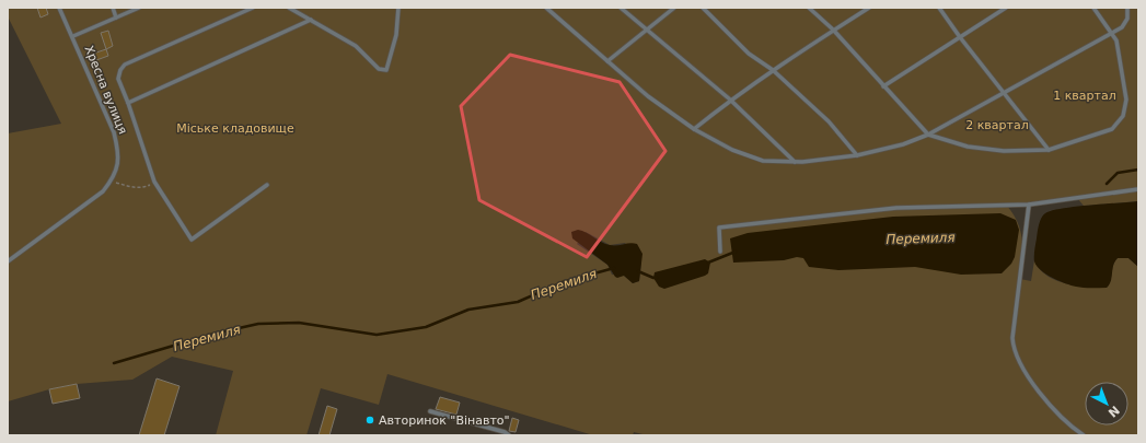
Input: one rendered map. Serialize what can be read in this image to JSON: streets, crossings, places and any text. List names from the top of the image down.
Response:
{
  "streets": {
    "lane": ["Хресна вулиця"]
  },
  "water": ["Перемиля"],
  "parks": ["1 квартал", "2 квартал", "Міське кладовище"],
  "places": ["Авторинок \"Вінавто\""],
  "north": "bottom right"
}
